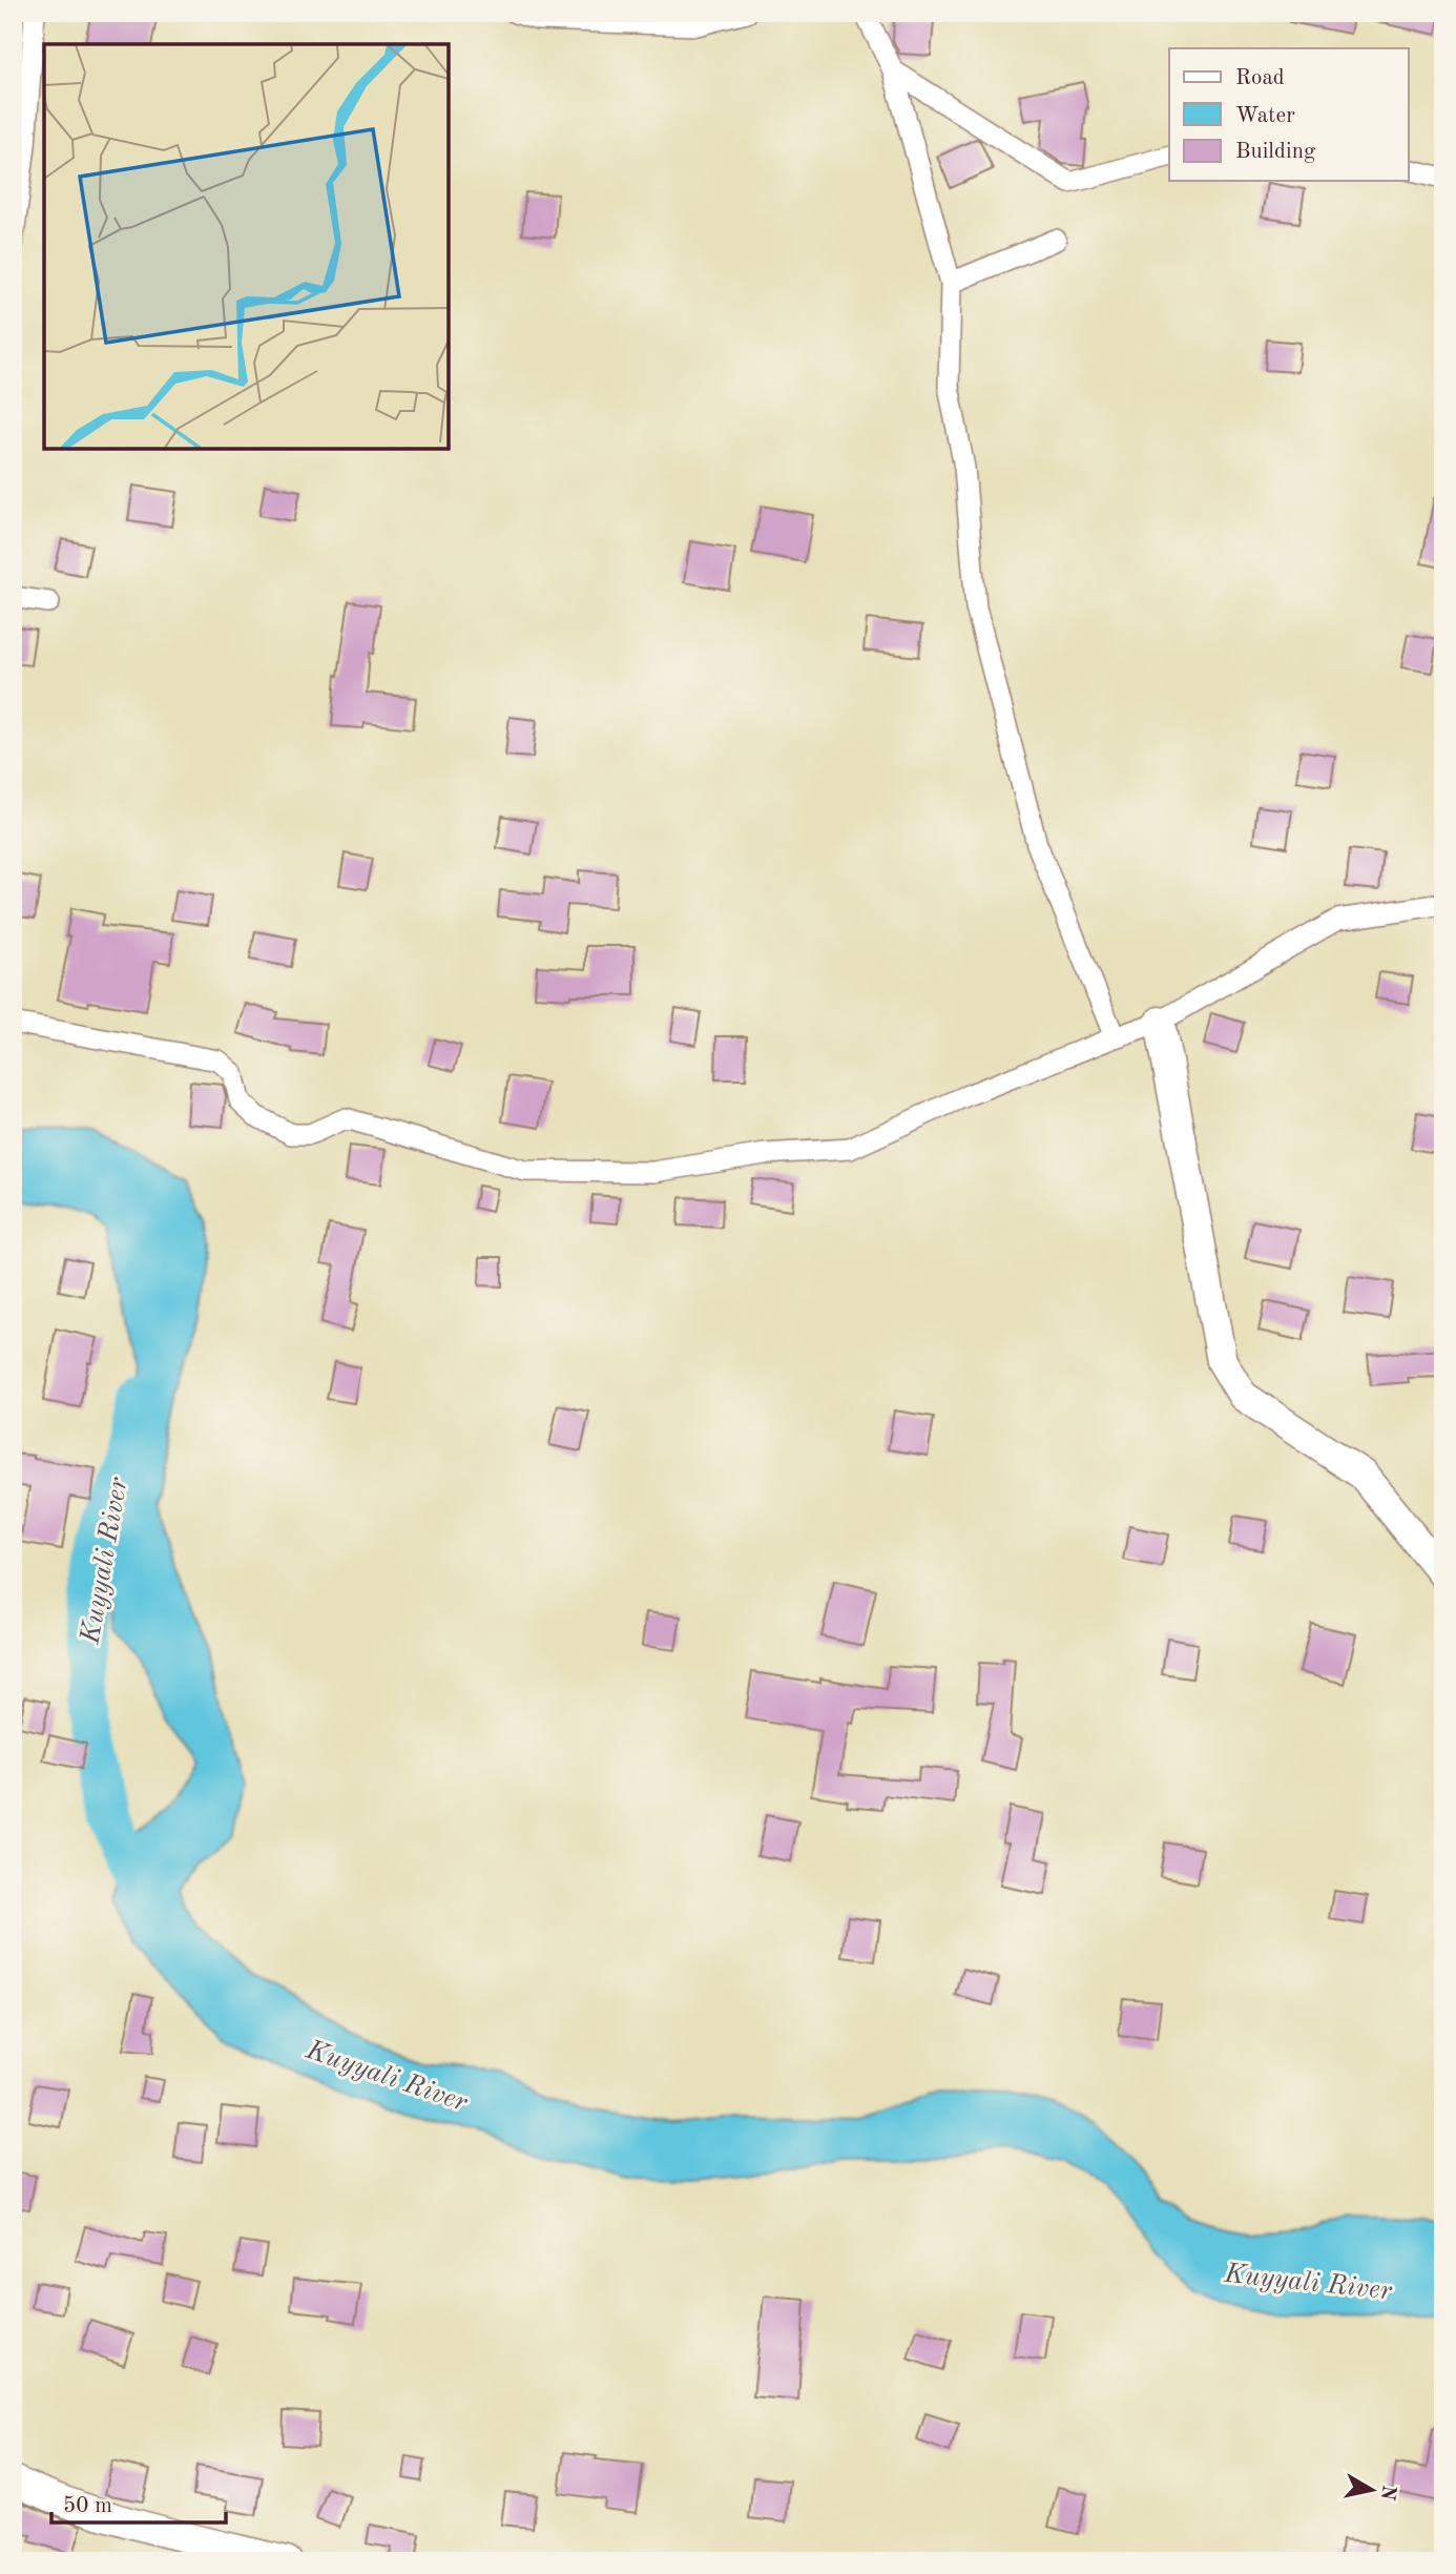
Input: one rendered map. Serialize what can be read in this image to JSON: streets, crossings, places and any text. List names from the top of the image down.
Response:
{
  "water": ["Kuyyali River"],
  "legend": ["Road", "Water", "Building"],
  "scale_bar": "50 m",
  "north": "right"
}
